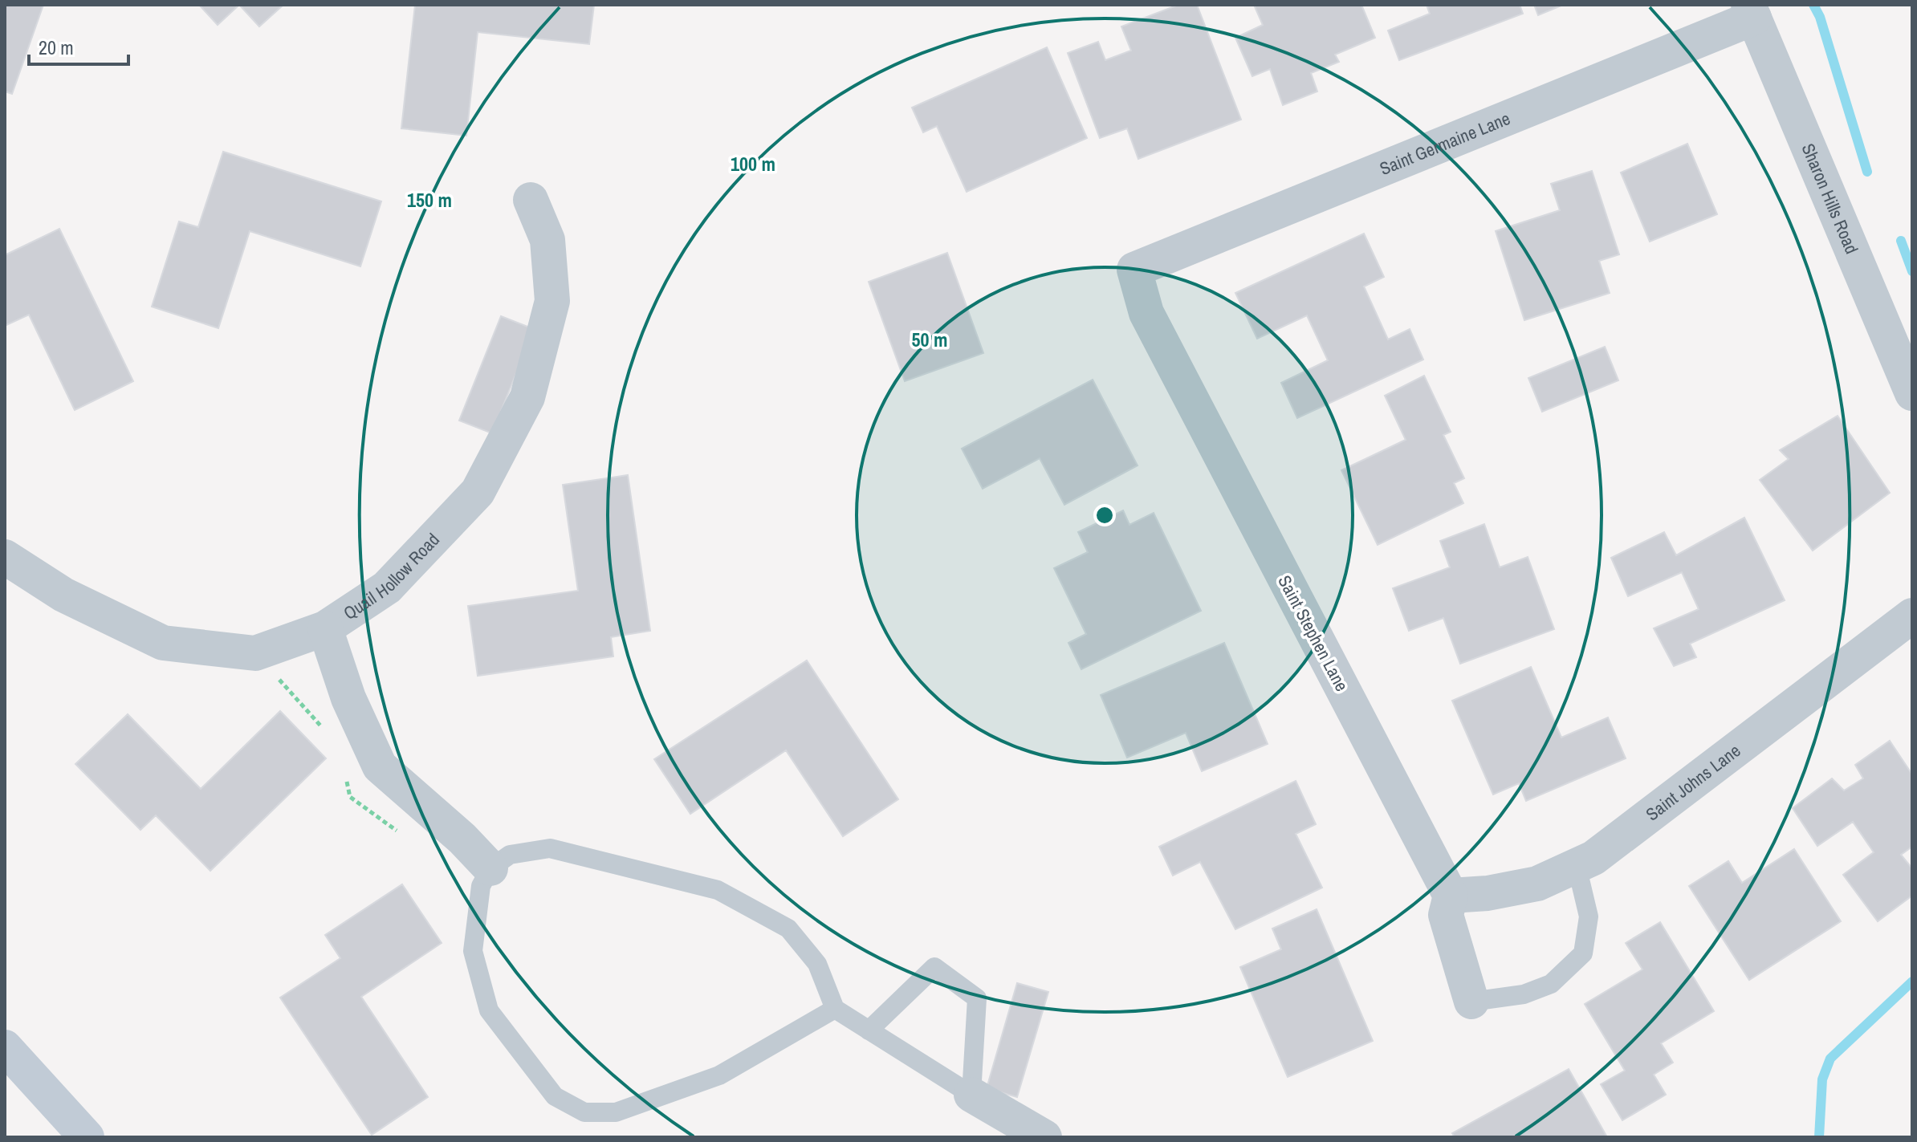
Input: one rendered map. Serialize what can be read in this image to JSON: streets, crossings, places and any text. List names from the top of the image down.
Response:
{
  "streets": {
    "street": [
      "Saint Germaine Lane",
      "Sharon Hills Road",
      "Quail Hollow Road",
      "Saint Stephen Lane",
      "Saint Johns Lane"
    ]
  },
  "crossings": [
    ["Saint Germaine Lane", "Sharon Hills Road"],
    ["Saint Germaine Lane", "Saint Stephen Lane"],
    ["Saint Stephen Lane", "Saint Johns Lane"]
  ],
  "scale_bar": "20 m",
  "rings": ["100 m", "150 m", "50 m"]
}
